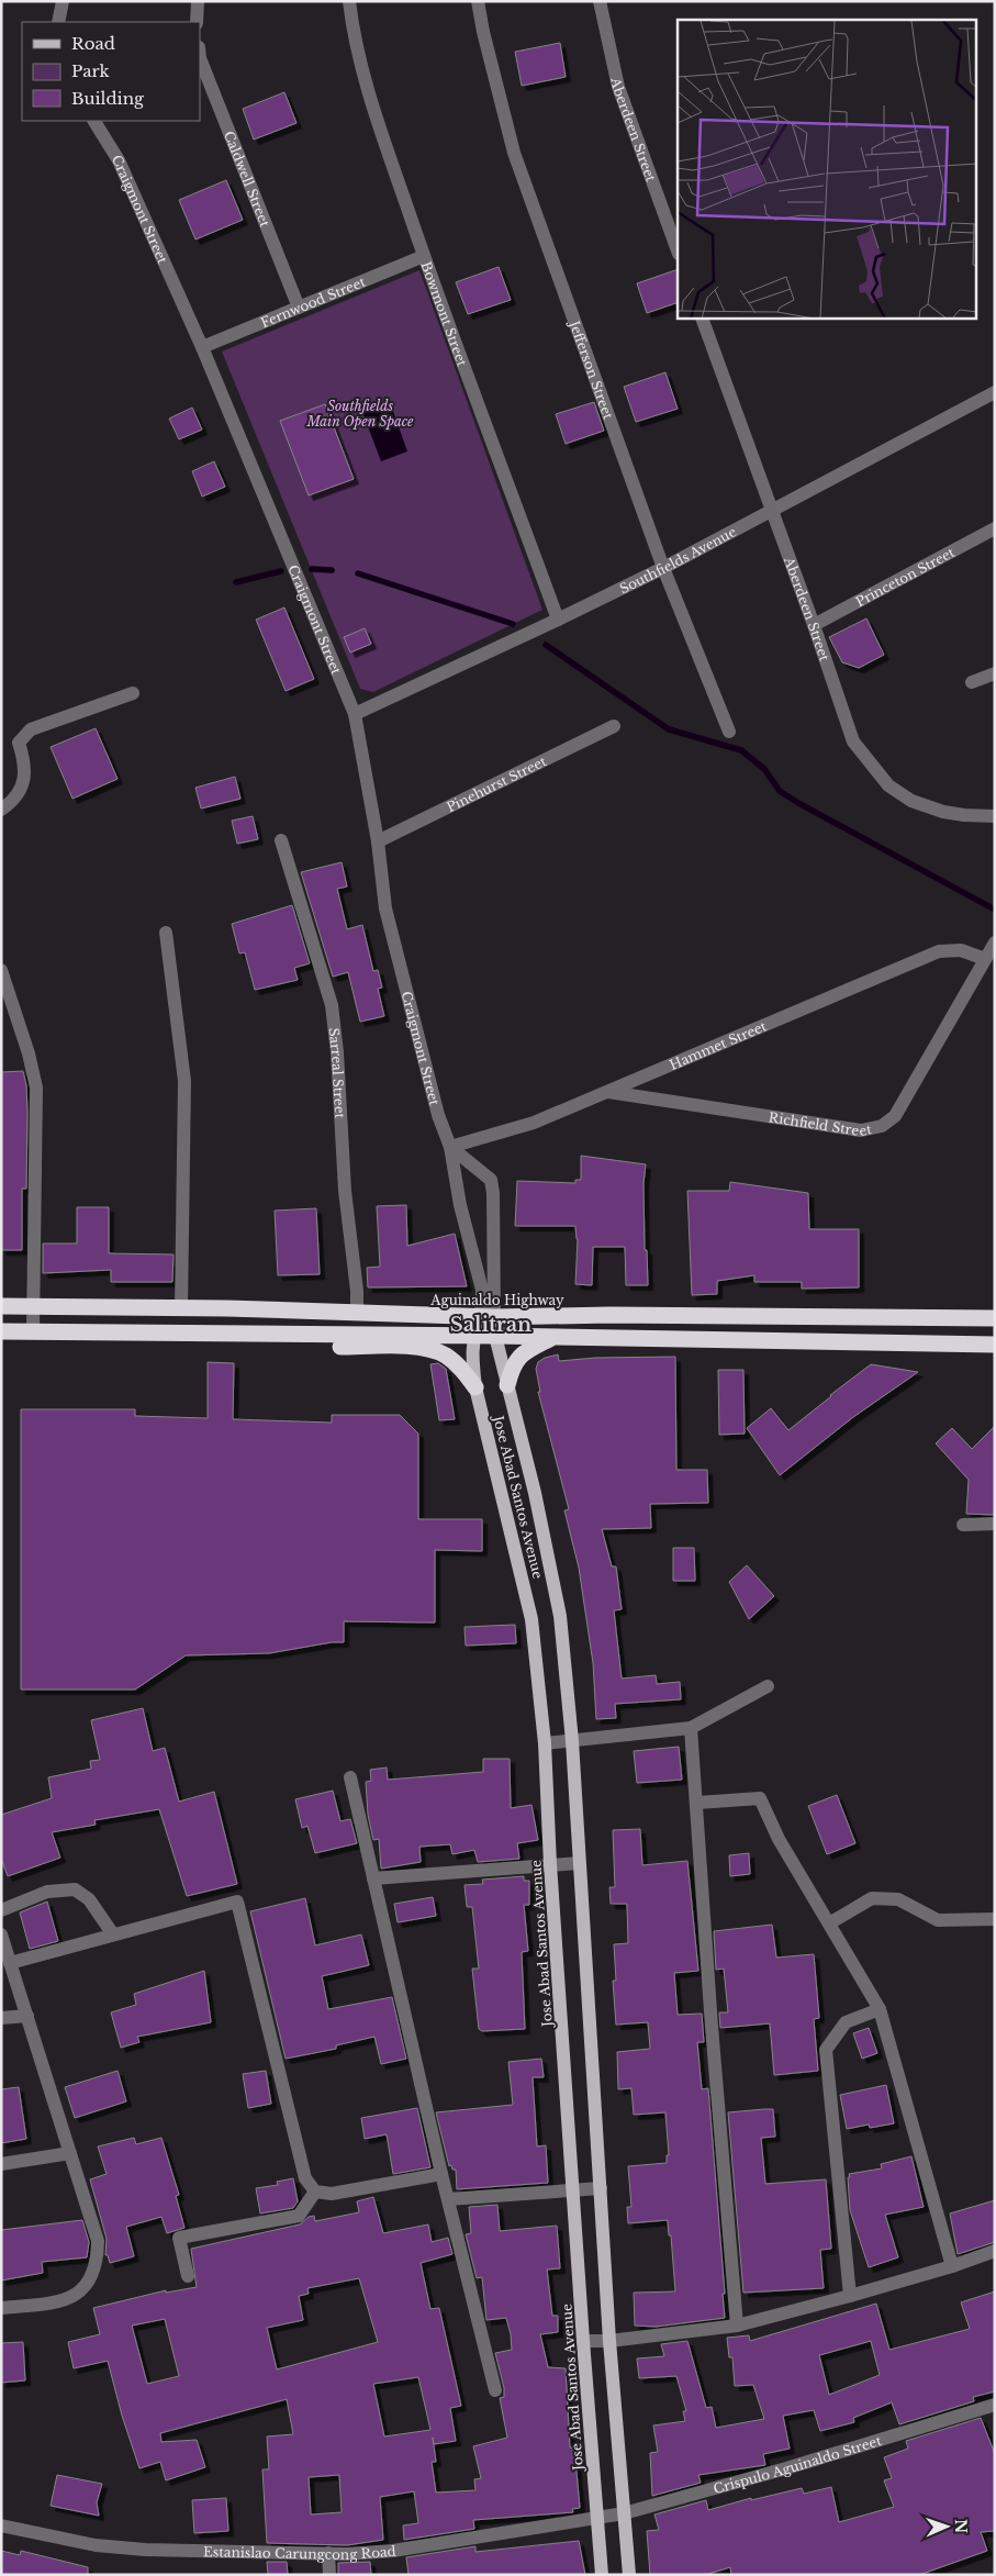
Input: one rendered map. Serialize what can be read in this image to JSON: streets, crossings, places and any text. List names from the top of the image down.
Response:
{
  "streets": {
    "highway": ["Aguinaldo Highway"],
    "main road": ["Jose Abad Santos Avenue"],
    "street": [
      "Aberdeen Street",
      "Caldwell Street",
      "Craigmont Street",
      "Fernwood Street",
      "Bowmont Street",
      "Jefferson Street",
      "Southfields Avenue",
      "Princeton Street",
      "Pinehurst Street",
      "Hammet Street",
      "Sarreal Street",
      "Richfield Street",
      "Crispulo Aguinaldo Street",
      "Estanislao Carungcong Road"
    ]
  },
  "crossings": [
    ["Aberdeen Street", "Southfields Avenue"],
    ["Aberdeen Street", "Princeton Street"],
    ["Caldwell Street", "Fernwood Street"],
    ["Craigmont Street", "Fernwood Street"],
    ["Craigmont Street", "Southfields Avenue"],
    ["Craigmont Street", "Pinehurst Street"],
    ["Craigmont Street", "Hammet Street"],
    ["Craigmont Street", "Aguinaldo Highway"],
    ["Craigmont Street", "Jose Abad Santos Avenue"],
    ["Fernwood Street", "Bowmont Street"],
    ["Bowmont Street", "Southfields Avenue"],
    ["Jefferson Street", "Southfields Avenue"],
    ["Hammet Street", "Richfield Street"],
    ["Sarreal Street", "Aguinaldo Highway"],
    ["Aguinaldo Highway", "Jose Abad Santos Avenue"],
    ["Jose Abad Santos Avenue", "Crispulo Aguinaldo Street"],
    ["Jose Abad Santos Avenue", "Estanislao Carungcong Road"],
    ["Crispulo Aguinaldo Street", "Estanislao Carungcong Road"]
  ],
  "districts": ["Salitran"],
  "parks": ["Southfields Main Open Space"],
  "legend": ["Road", "Park", "Building"],
  "north": "right"
}
